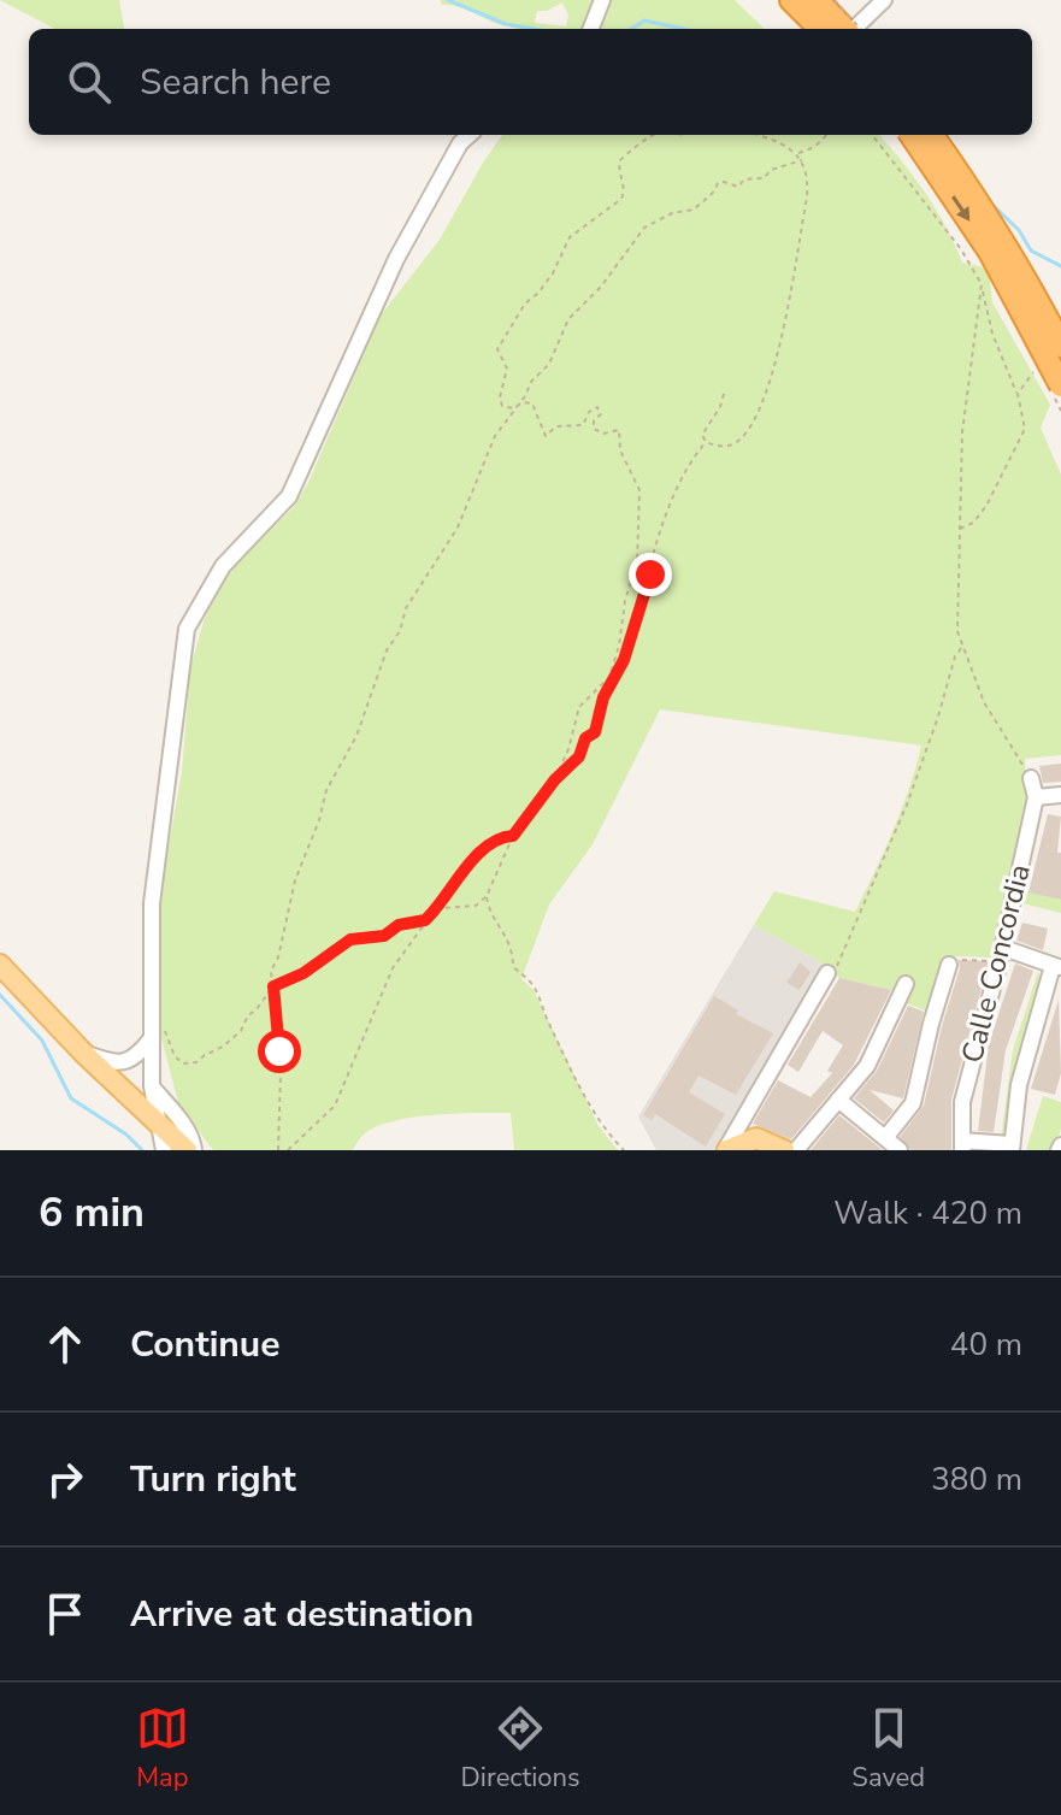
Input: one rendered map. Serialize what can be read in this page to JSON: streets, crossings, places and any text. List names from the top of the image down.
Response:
{
  "streets": {
    "street": ["Calle Concordia"]
  },
  "page": {
    "search": "Search here",
    "heading": ["6 min", "Walk · 420 m"],
    "list": [
      ["Continue", "40 m"],
      ["Turn right", "380 m"],
      "Arrive at destination"
    ],
    "nav": ["Map", "Directions", "Saved"]
  }
}
